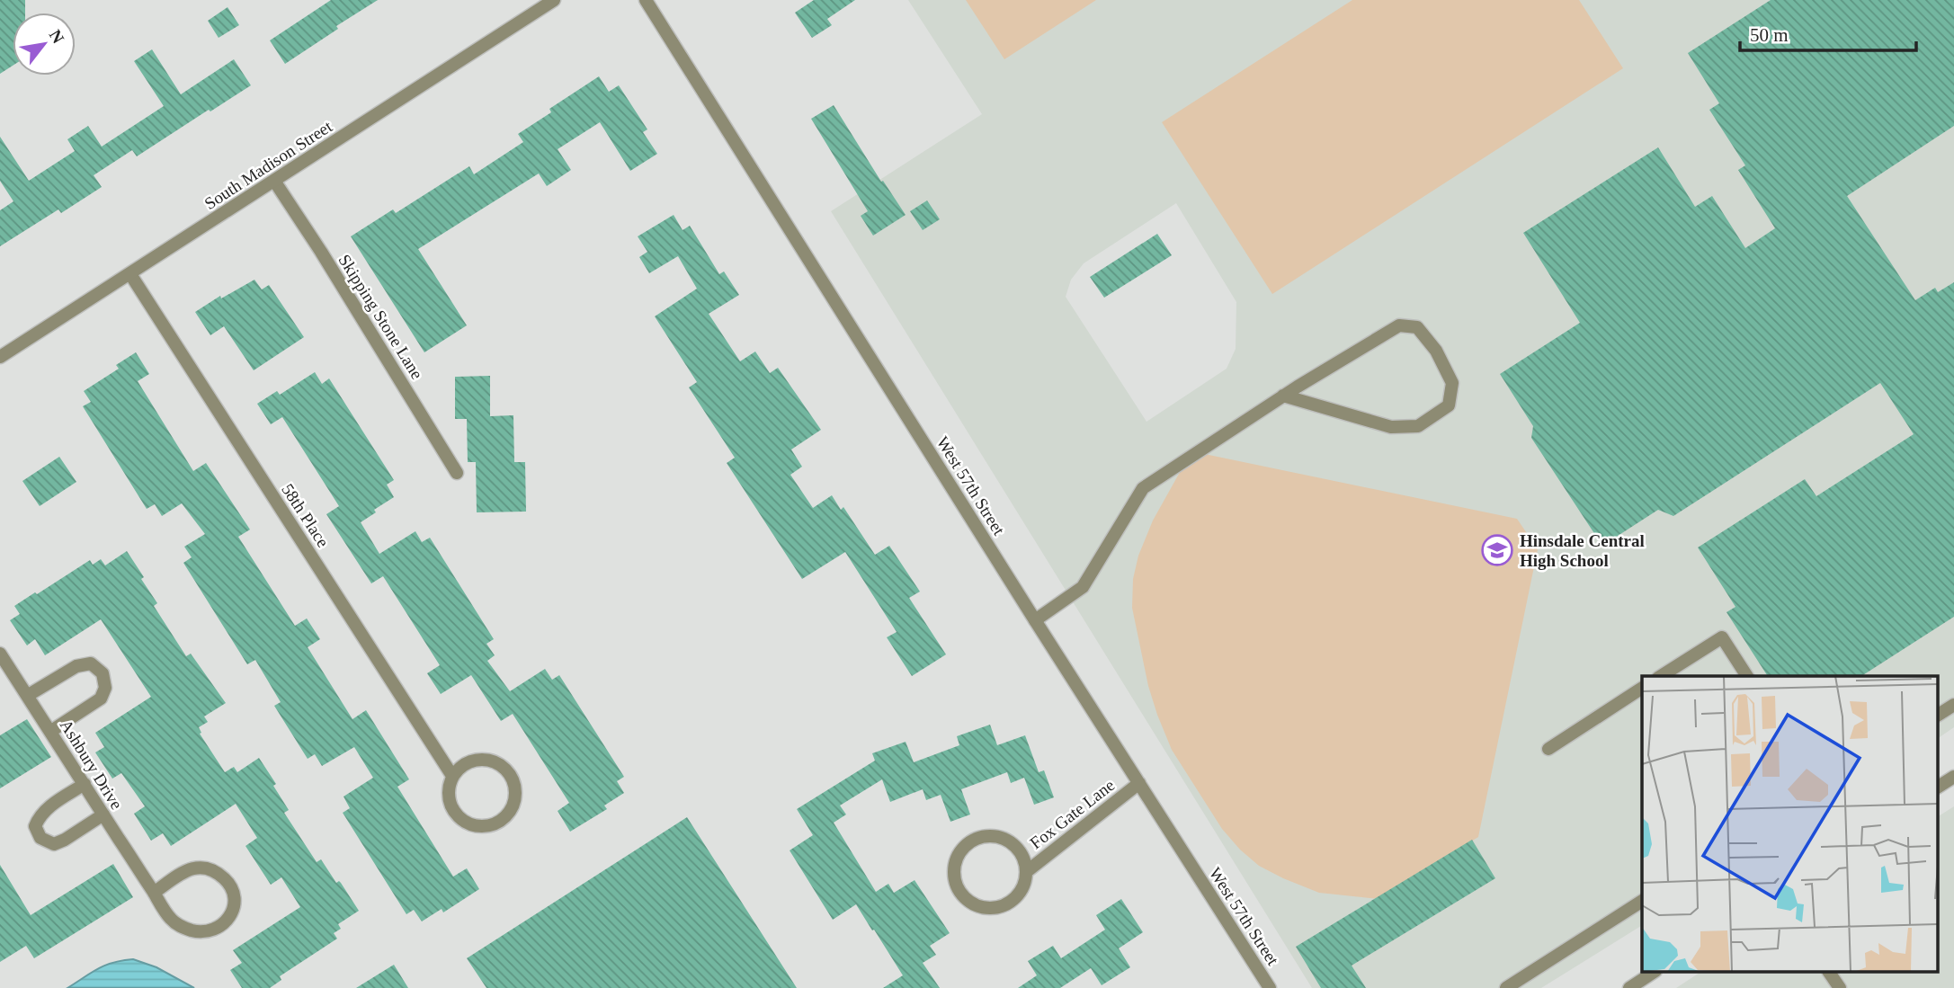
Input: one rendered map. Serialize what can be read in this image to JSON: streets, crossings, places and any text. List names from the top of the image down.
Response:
{
  "streets": {
    "street": [
      "South Madison Street",
      "Skipping Stone Lane",
      "West 57th Street",
      "58th Place",
      "Ashbury Drive",
      "Fox Gate Lane"
    ]
  },
  "crossings": [
    ["South Madison Street", "Skipping Stone Lane"],
    ["South Madison Street", "58th Place"],
    ["West 57th Street", "Fox Gate Lane"]
  ],
  "places": {
    "school or university": ["Hinsdale Central High School"]
  },
  "scale_bar": "50 m",
  "north": "top right"
}
